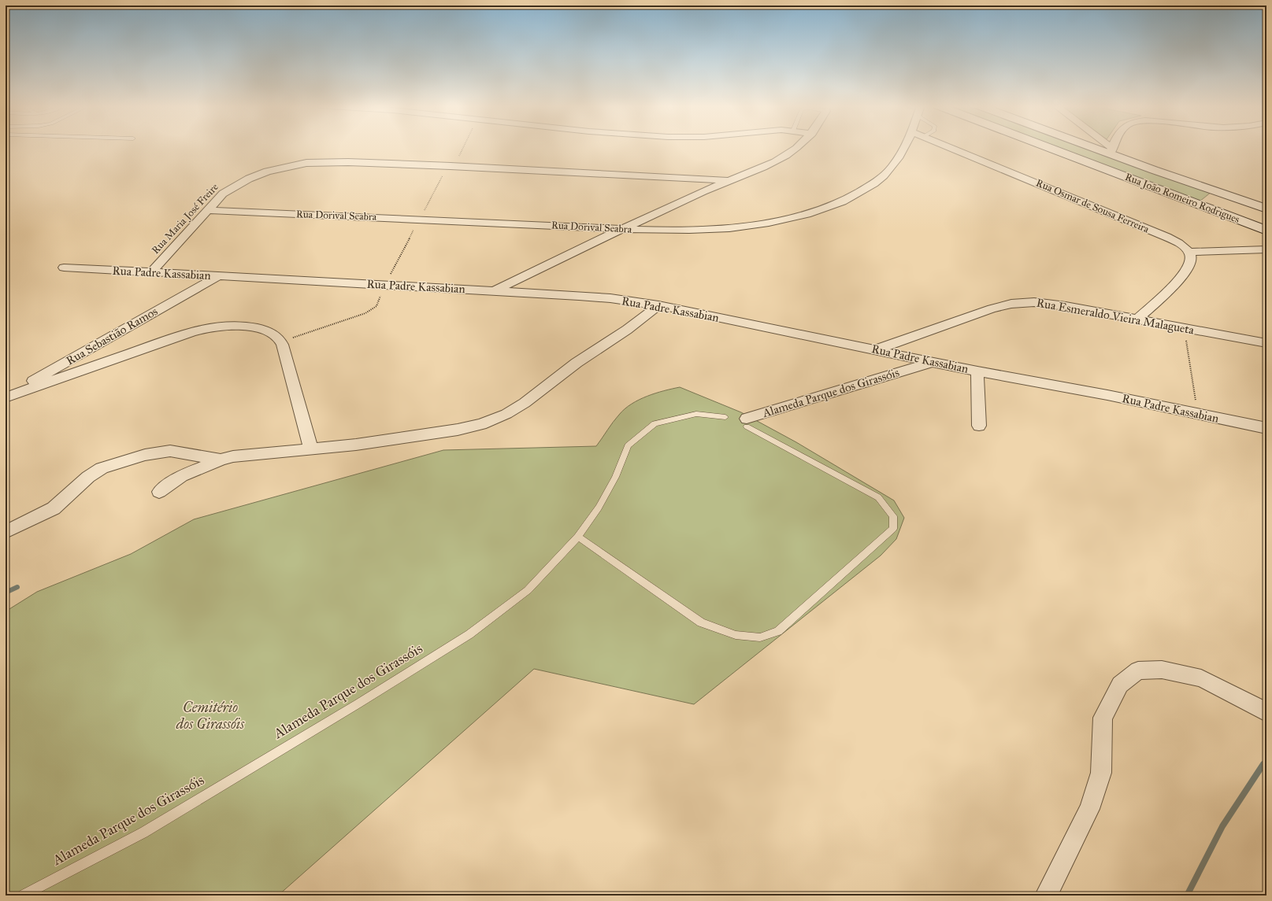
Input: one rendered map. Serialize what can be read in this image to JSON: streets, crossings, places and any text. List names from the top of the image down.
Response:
{
  "streets": {
    "street": [
      "Rua João Romeiro Rodrigues",
      "Rua Osmar de Sousa Ferreira",
      "Rua Dorival Seabra",
      "Rua Maria José Freire",
      "Rua Padre Kassabian",
      "Rua Esmeraldo Vieira Malagueta",
      "Rua Sebastião Ramos",
      "Alameda Parque dos Girassóis"
    ]
  },
  "crossings": [
    ["Rua Dorival Seabra", "Rua Maria José Freire"],
    ["Rua Maria José Freire", "Rua Padre Kassabian"],
    ["Rua Padre Kassabian", "Rua Esmeraldo Vieira Malagueta"],
    ["Rua Padre Kassabian", "Rua Sebastião Ramos"],
    ["Rua Padre Kassabian", "Alameda Parque dos Girassóis"]
  ],
  "parks": ["Cemitério dos Girassóis"]
}
